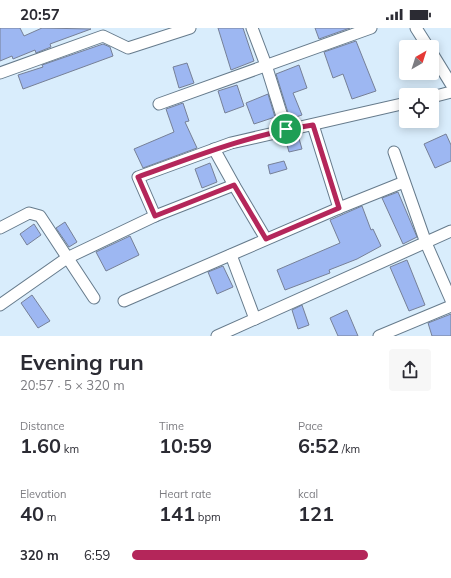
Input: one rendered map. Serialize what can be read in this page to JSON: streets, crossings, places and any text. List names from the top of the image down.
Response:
{
  "north": "top right",
  "page": {
    "status": "20:57",
    "heading": ["Evening run", "20:57 · 5 × 320 m"],
    "stats": [
      ["Distance", "1.60 km"],
      ["Time", "10:59"],
      ["Pace", "6:52 /km"],
      ["Elevation", "40 m"],
      ["Heart rate", "141 bpm"],
      ["kcal", "121"]
    ],
    "list": [
      {
        "name": "320 m",
        "note": "6:59"
      }
    ]
  }
}
